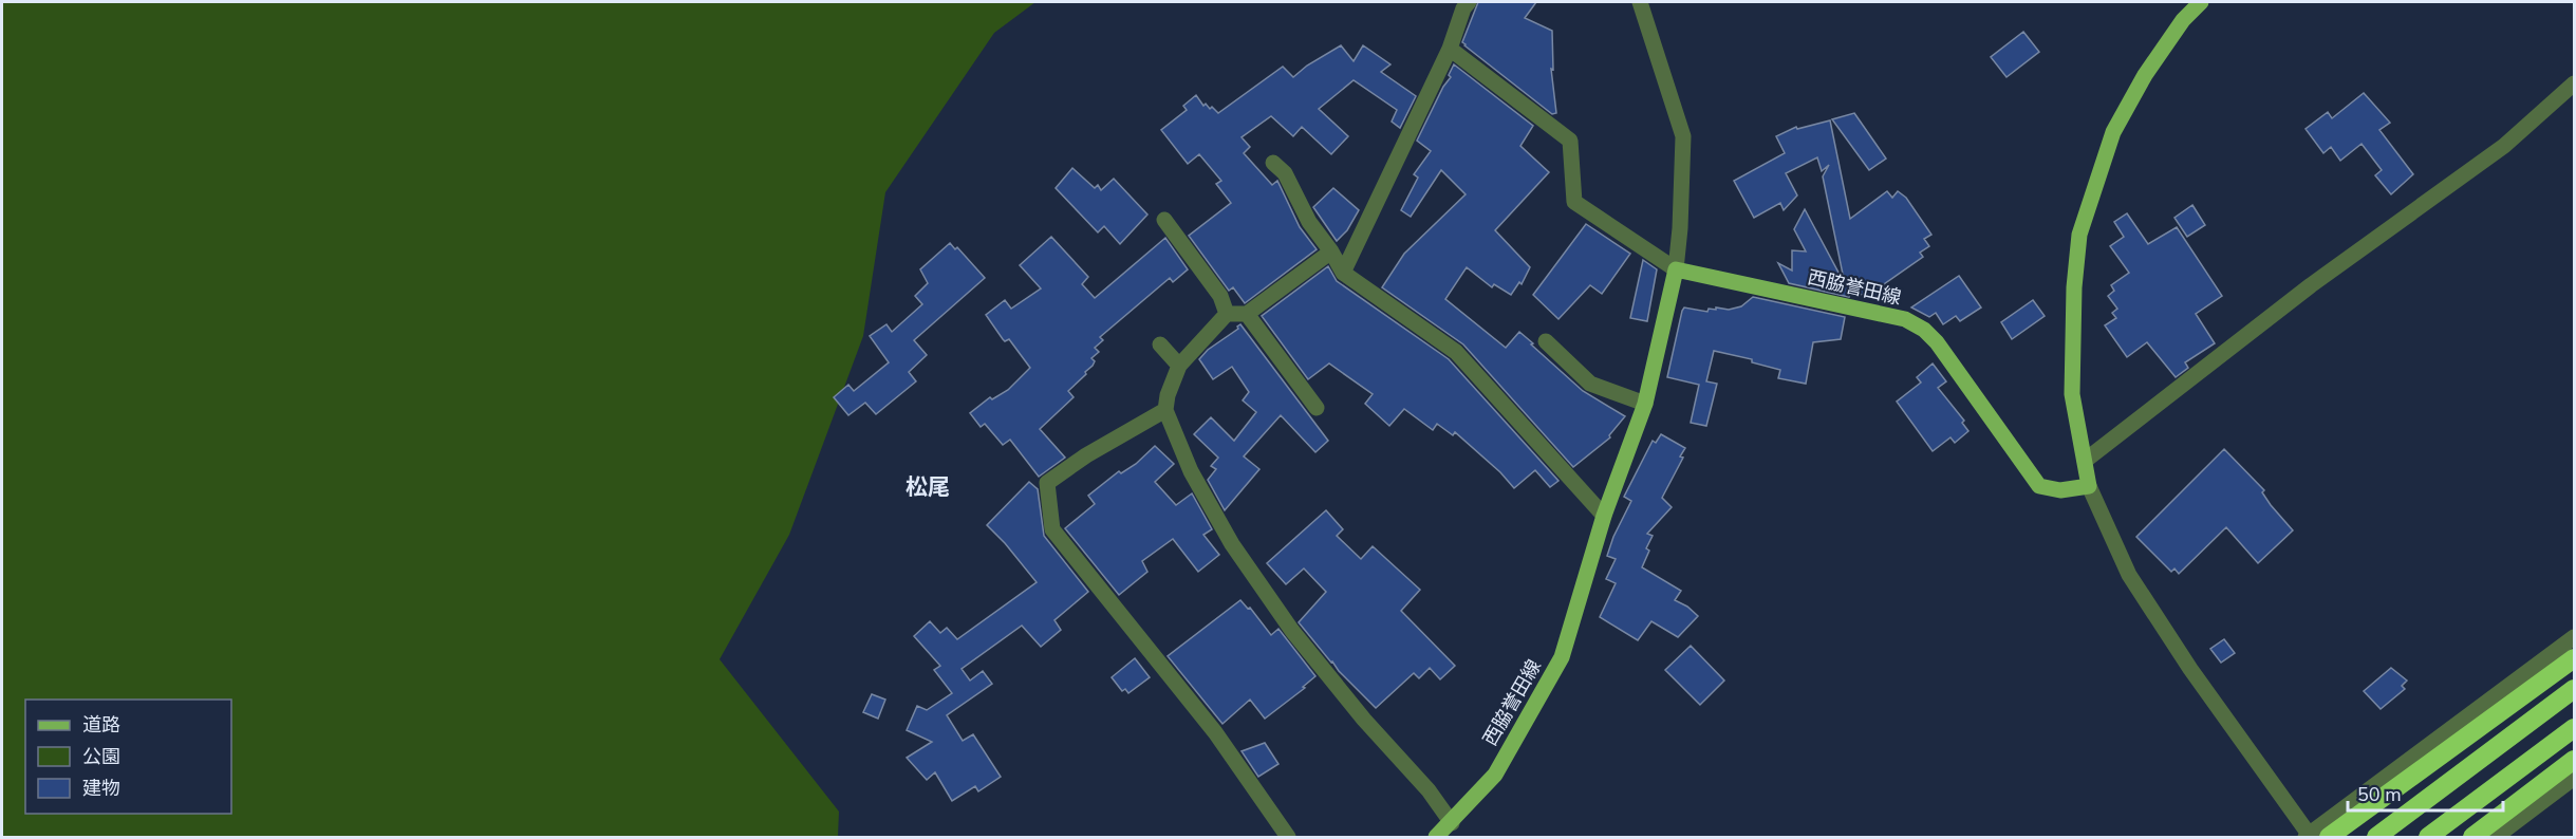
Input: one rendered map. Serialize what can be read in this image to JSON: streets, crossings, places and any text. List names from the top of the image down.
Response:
{
  "streets": {
    "main road": ["西脇誉田線"]
  },
  "districts": ["松尾"],
  "legend": ["道路", "公園", "建物"],
  "scale_bar": "50 m"
}
